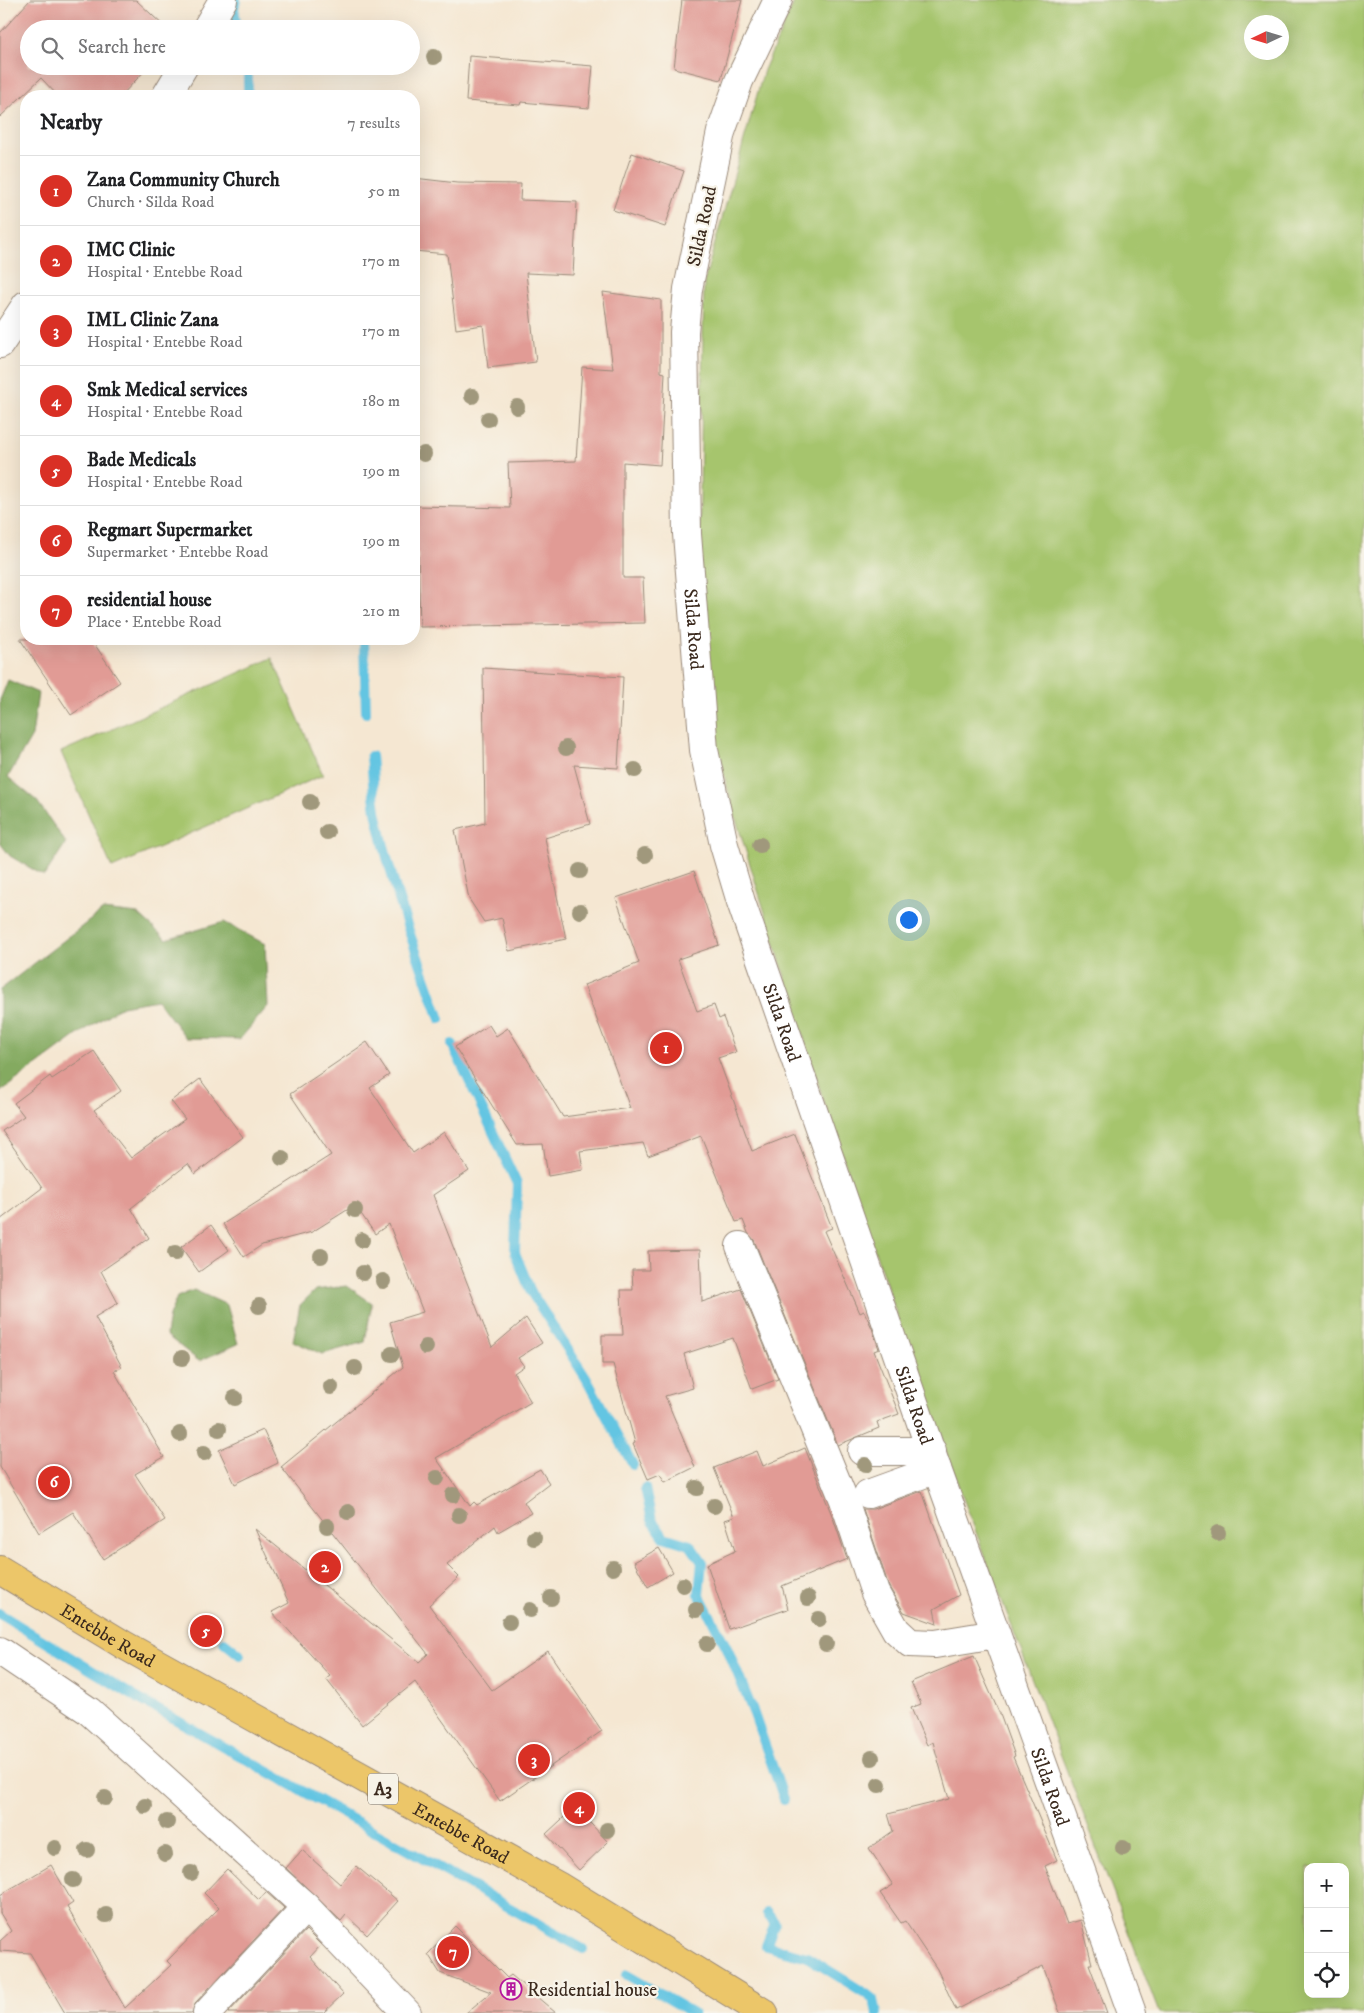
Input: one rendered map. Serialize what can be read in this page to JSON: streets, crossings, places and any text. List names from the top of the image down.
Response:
{
  "streets": {
    "main road": ["Entebbe Road", "A3"],
    "street": ["Silda Road"]
  },
  "places": {
    "building": ["Residential house"]
  },
  "north": "left",
  "page": {
    "search": "Search here",
    "heading": ["Nearby", "7 results"],
    "list": [
      {
        "mark": "1",
        "name": "Zana Community Church",
        "note": "Church · Silda Road",
        "value": "50 m"
      },
      {
        "mark": "2",
        "name": "IMC Clinic",
        "note": "Hospital · Entebbe Road",
        "value": "170 m"
      },
      {
        "mark": "3",
        "name": "IML Clinic Zana",
        "note": "Hospital · Entebbe Road",
        "value": "170 m"
      },
      {
        "mark": "4",
        "name": "Smk Medical services",
        "note": "Hospital · Entebbe Road",
        "value": "180 m"
      },
      {
        "mark": "5",
        "name": "Bade Medicals",
        "note": "Hospital · Entebbe Road",
        "value": "190 m"
      },
      {
        "mark": "6",
        "name": "Regmart Supermarket",
        "note": "Supermarket · Entebbe Road",
        "value": "190 m"
      },
      {
        "mark": "7",
        "name": "residential house",
        "note": "Place · Entebbe Road",
        "value": "210 m"
      }
    ],
    "pins": [
      "1",
      "6",
      "2",
      "5",
      "3",
      "4",
      "7"
    ],
    "map_buttons": ["+", "−"]
  }
}
